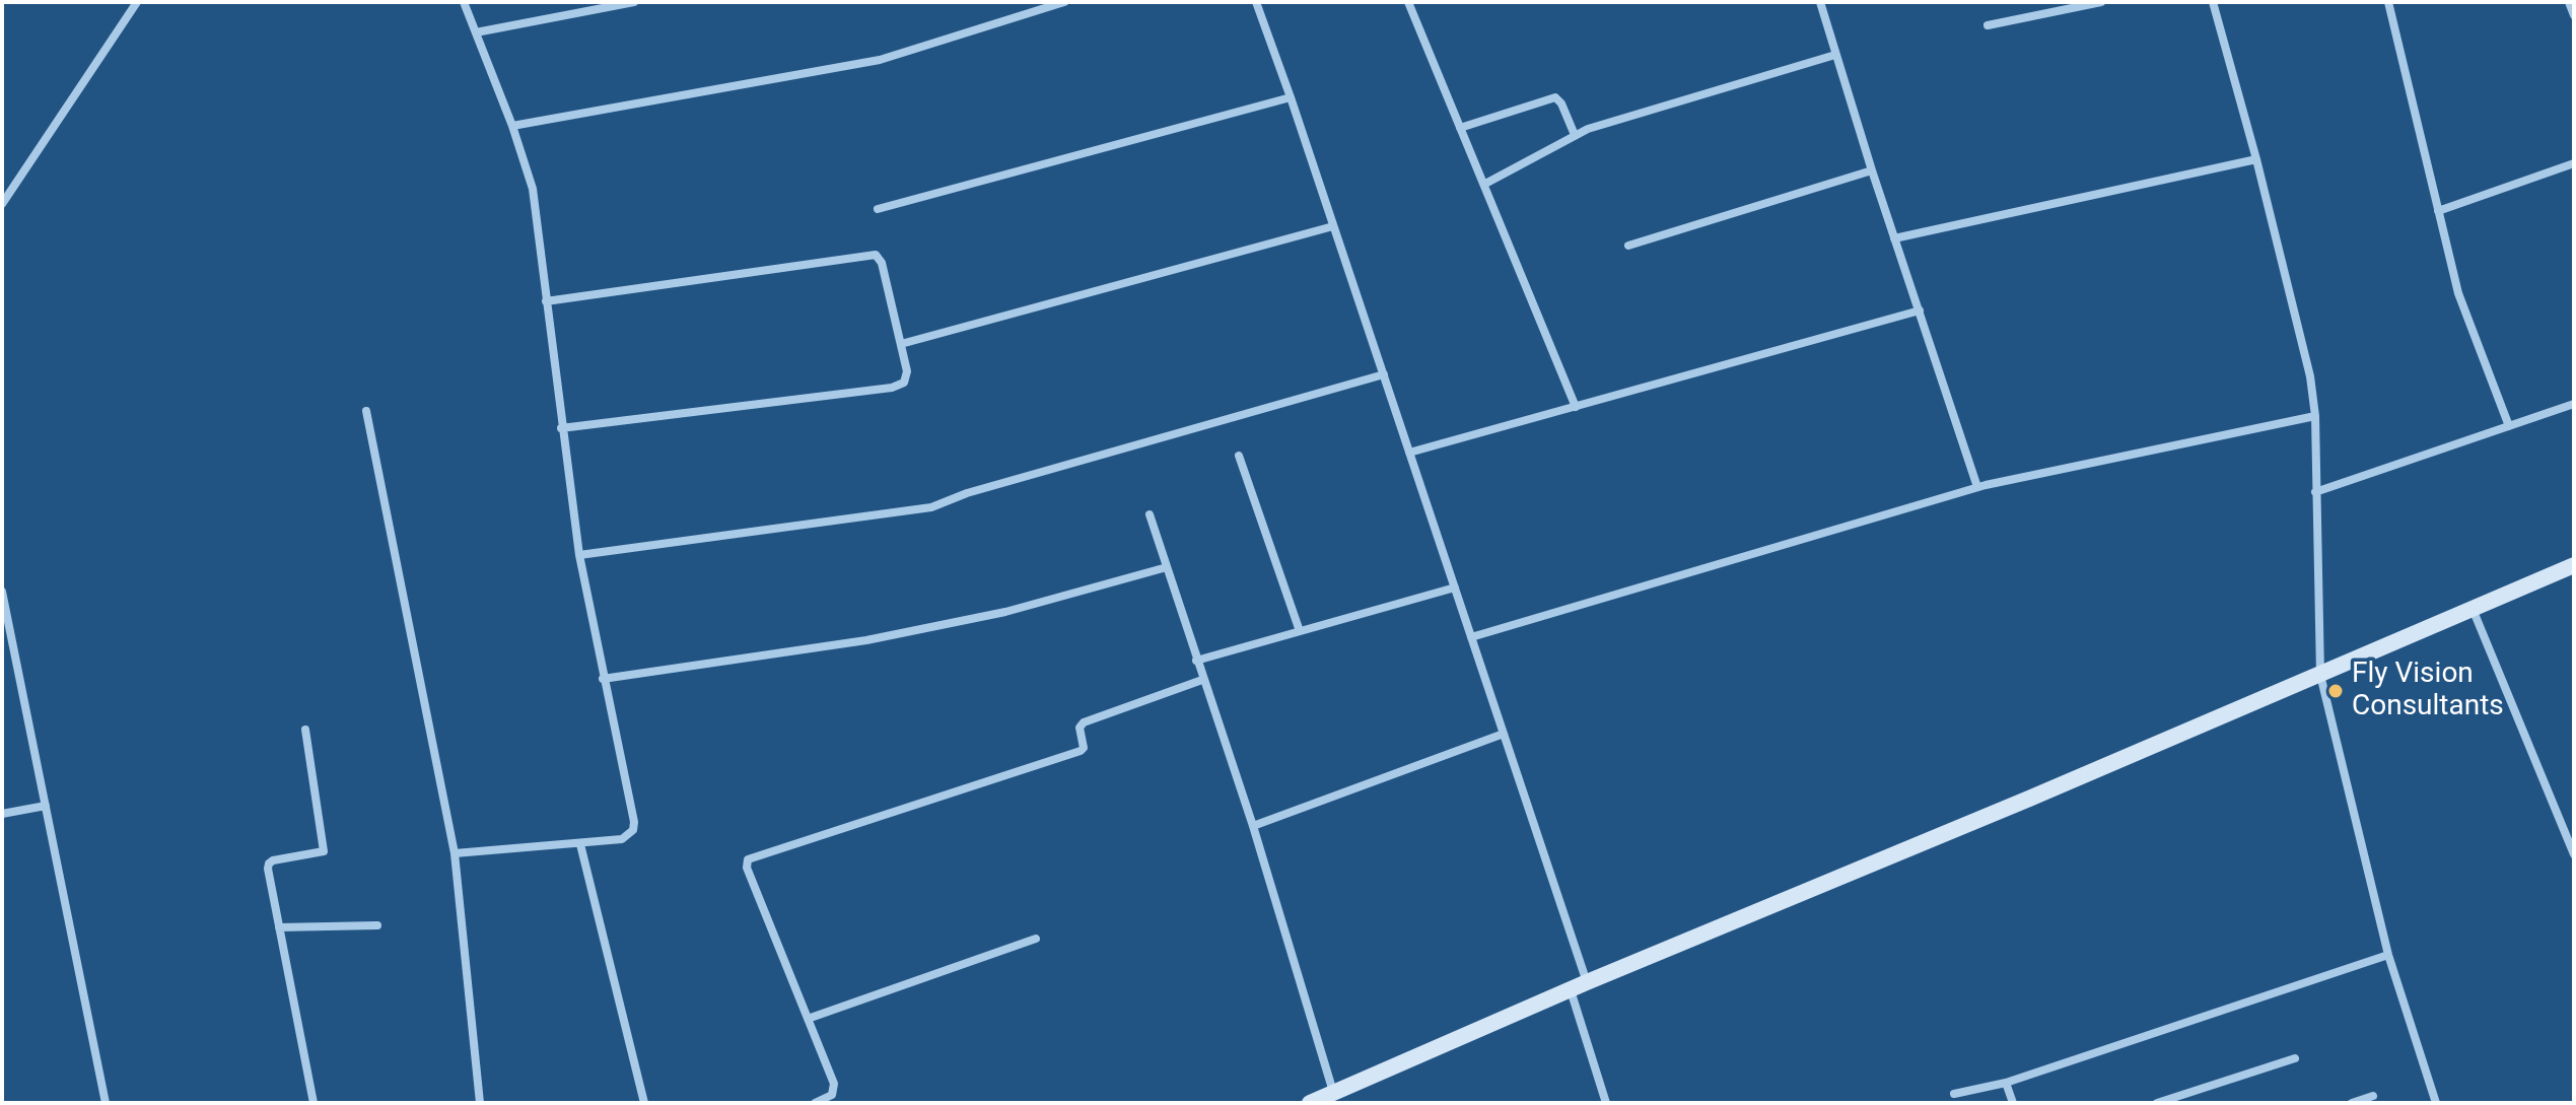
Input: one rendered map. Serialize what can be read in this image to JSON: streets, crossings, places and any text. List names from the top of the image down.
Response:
{
  "places": ["Fly Vision Consultants"]
}
